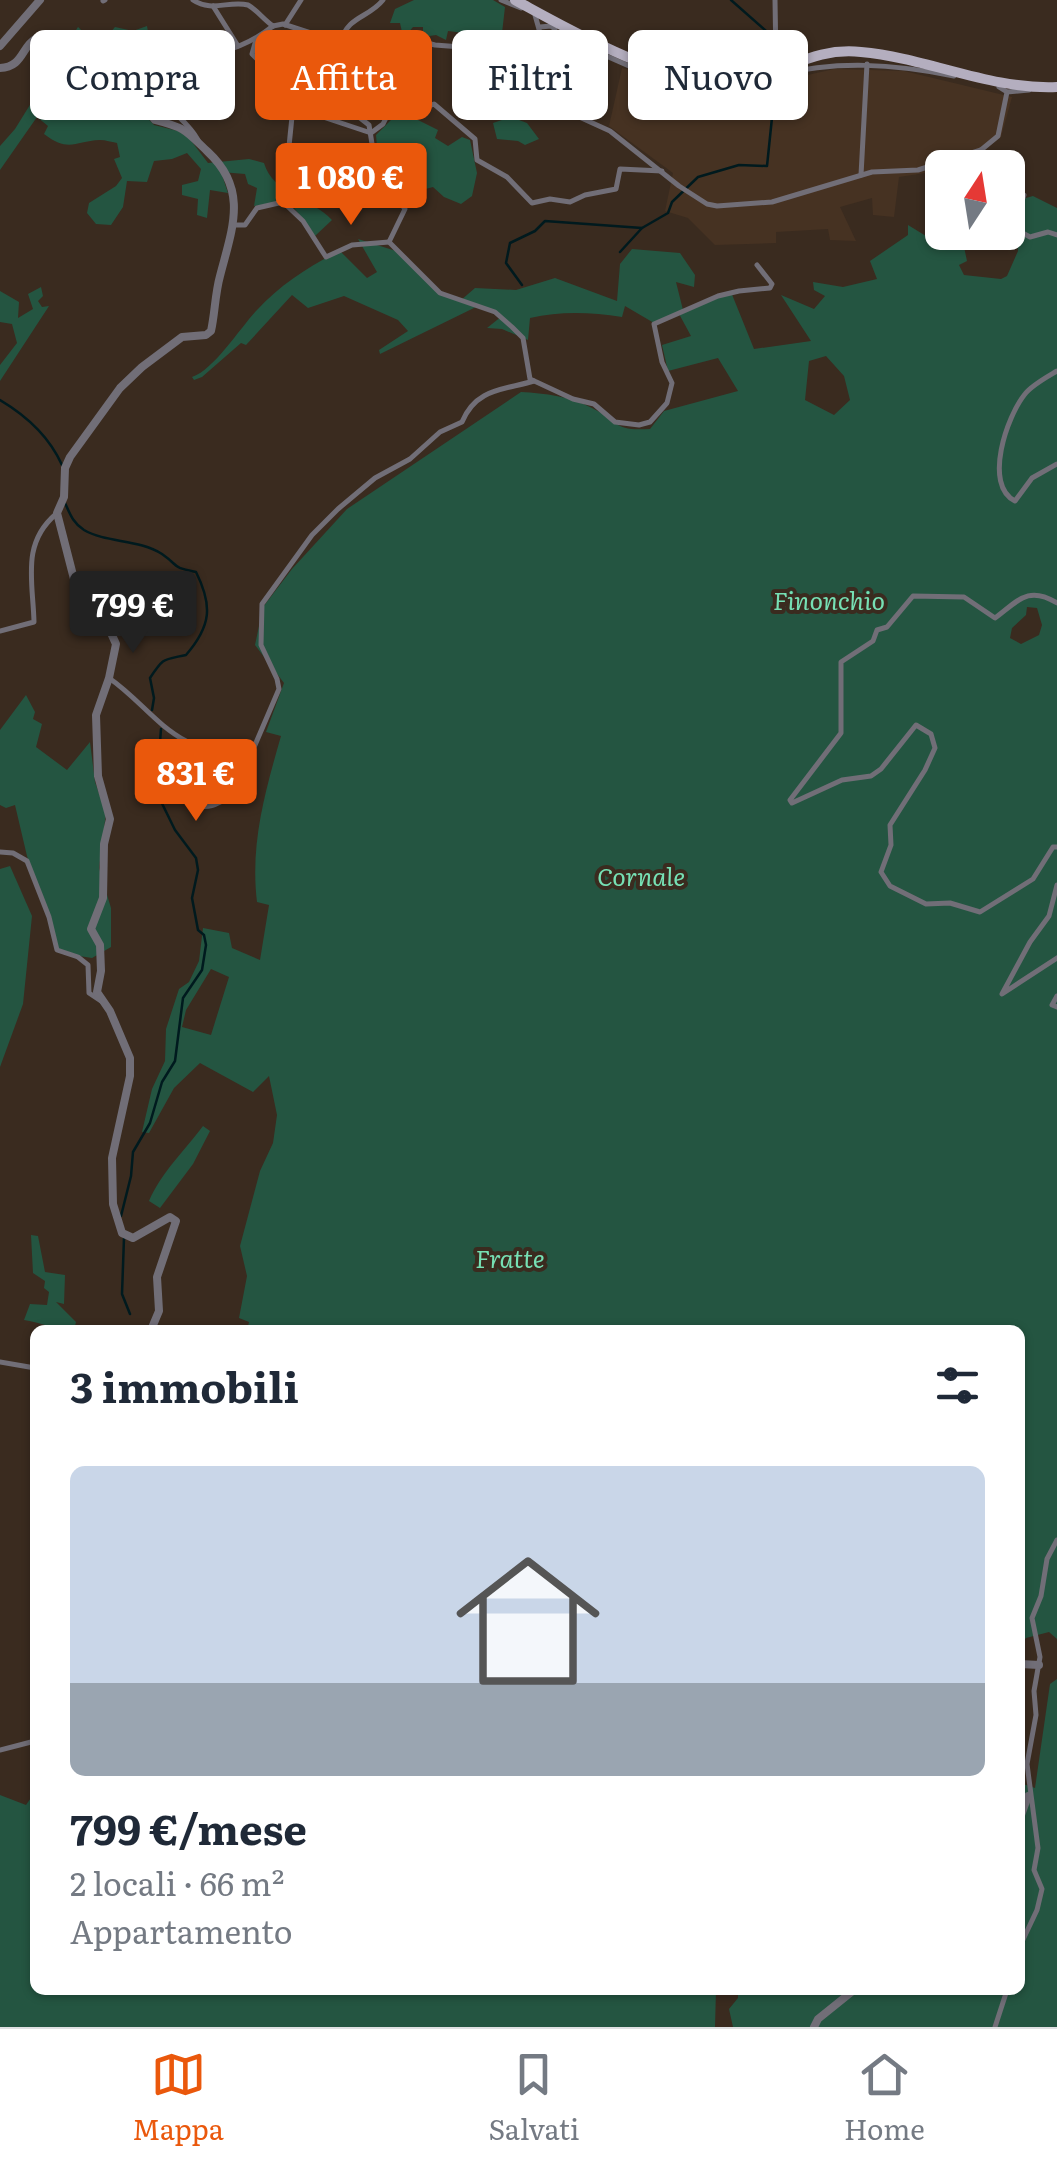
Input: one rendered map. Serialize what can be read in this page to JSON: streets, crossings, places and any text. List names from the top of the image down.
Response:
{
  "parks": ["Finonchio", "Cornale", "Fratte"],
  "north": "top",
  "page": {
    "chip": [
      "Compra",
      "Affitta",
      "Filtri",
      "Nuovo"
    ],
    "price": ["1 080 €", "799 €", "831 €"],
    "heading": "3 immobili",
    "list": [
      {
        "name": "799 €/mese",
        "note": "2 locali · 66 m² · Appartamento"
      }
    ],
    "tabs": ["Mappa", "Salvati", "Home"]
  }
}
